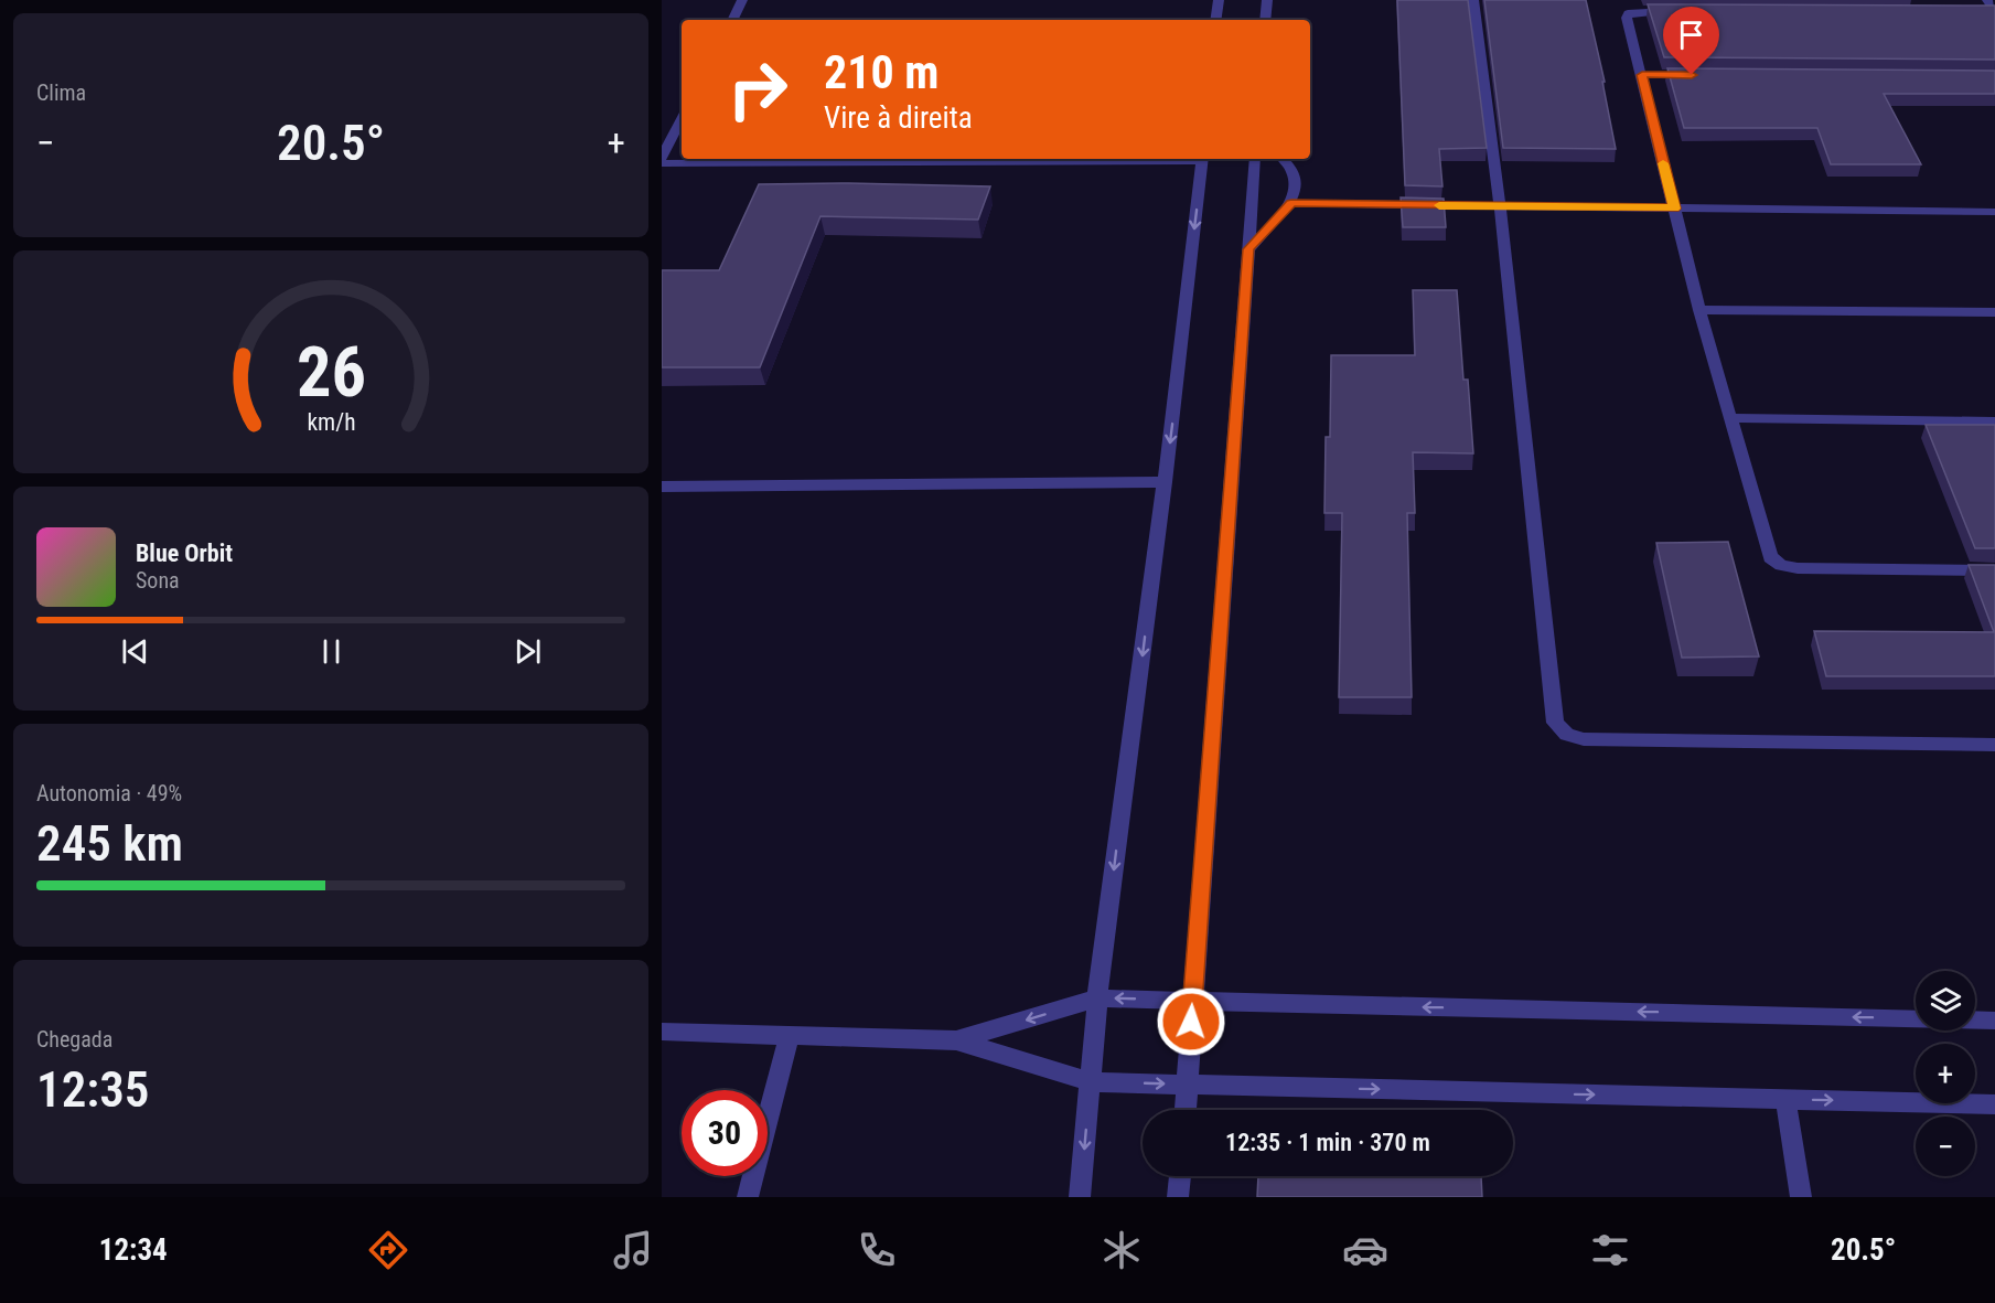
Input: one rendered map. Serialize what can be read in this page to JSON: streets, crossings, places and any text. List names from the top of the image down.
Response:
{
  "page": {
    "tile": [
      "Clima",
      ["Autonomia · 49%", "245 km"],
      ["Chegada", "12:35"]
    ],
    "turn": ["210 m", "Vire à direita"],
    "heat": ["−", "20.5°", "+"],
    "song": ["Blue Orbit", "Sona"],
    "map_buttons": ["+", "−"],
    "limit": "30",
    "trip": "12:35 · 1 min · 370 m",
    "tabs": ["12:34", "20.5°"],
    "gauge": ["26", "km/h"]
  }
}
